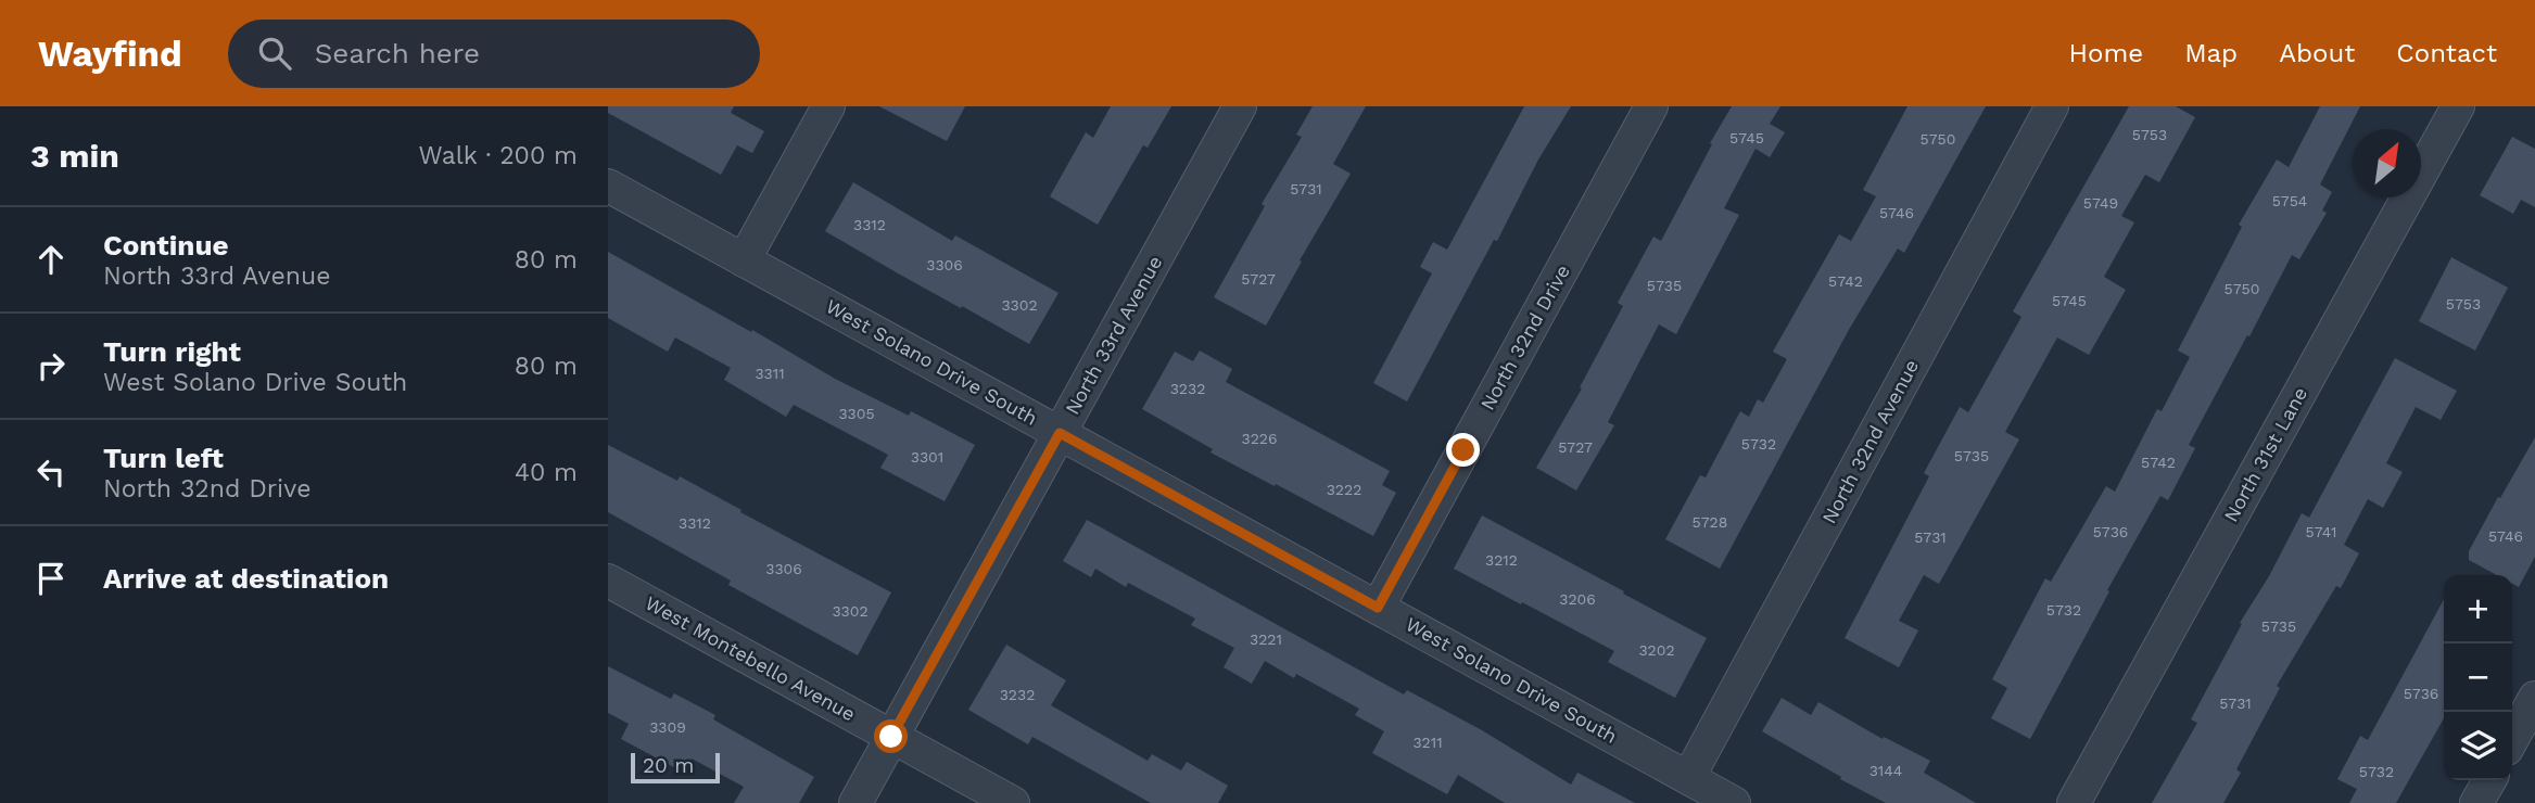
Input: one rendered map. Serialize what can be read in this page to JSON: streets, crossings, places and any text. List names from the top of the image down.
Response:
{
  "streets": {
    "street": [
      "North 33rd Avenue",
      "North 32nd Drive",
      "West Solano Drive South",
      "North 32nd Avenue",
      "North 31st Lane",
      "West Montebello Avenue"
    ]
  },
  "crossings": [
    ["North 33rd Avenue", "West Solano Drive South"],
    ["North 33rd Avenue", "West Montebello Avenue"],
    ["North 32nd Drive", "West Solano Drive South"],
    ["West Solano Drive South", "North 32nd Avenue"]
  ],
  "house_numbers": [
    "5753",
    "5745",
    "5750",
    "5731",
    "5754",
    "5749",
    "5746",
    "3312",
    "3306",
    "5727",
    "5742",
    "5735",
    "5750",
    "5745",
    "5753",
    "3302",
    "3311",
    "3232",
    "3305",
    "3226",
    "5732",
    "5727",
    "5735",
    "3301",
    "5742",
    "3222",
    "5728",
    "3312",
    "5736",
    "5741",
    "5746",
    "5731",
    "3212",
    "3306",
    "3206",
    "5732",
    "3302",
    "5735",
    "3221",
    "3202",
    "5736",
    "3232",
    "5731",
    "3309",
    "3211",
    "3144",
    "5732"
  ],
  "scale_bar": "20 m",
  "north": "top right",
  "page": {
    "header": "Wayfind",
    "search": "Search here",
    "nav": [
      "Home",
      "Map",
      "About",
      "Contact"
    ],
    "heading": ["3 min", "Walk · 200 m"],
    "list": [
      ["Continue", "North 33rd Avenue", "80 m"],
      ["Turn right", "West Solano Drive South", "80 m"],
      ["Turn left", "North 32nd Drive", "40 m"],
      "Arrive at destination"
    ],
    "map_buttons": ["+", "−"],
    "scale": "20 m"
  }
}
